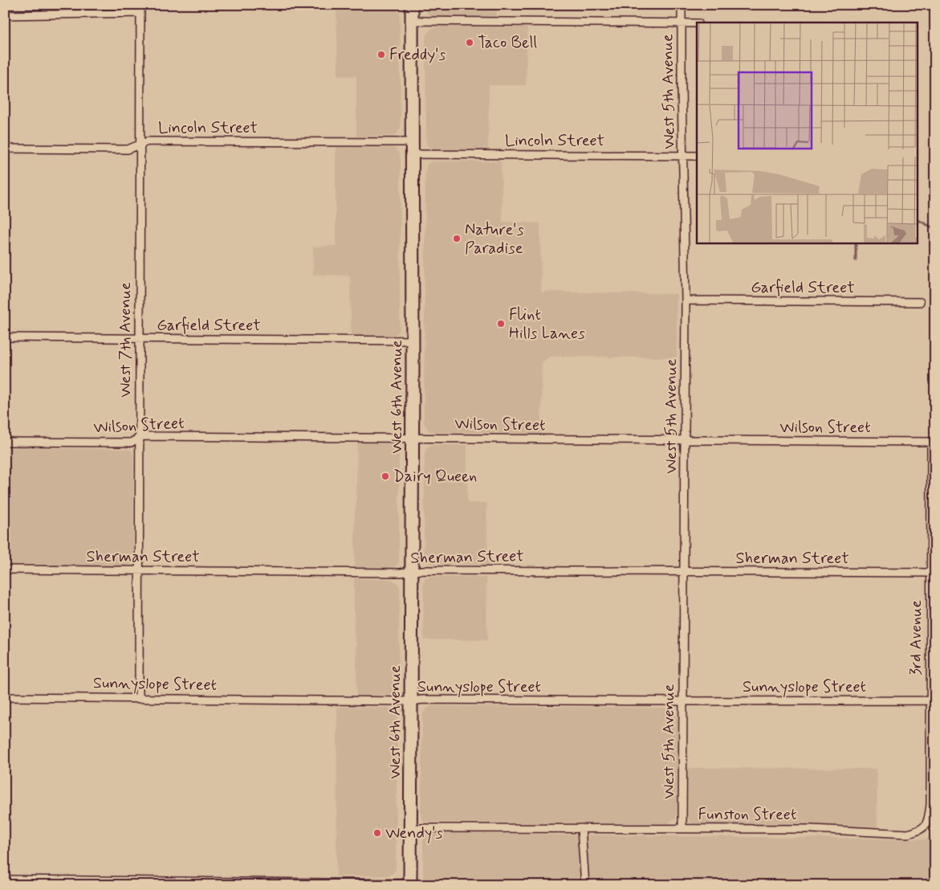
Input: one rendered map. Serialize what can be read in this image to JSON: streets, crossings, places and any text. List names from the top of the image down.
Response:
{
  "streets": {
    "main road": ["West 6th Avenue"],
    "street": [
      "West 5th Avenue",
      "Lincoln Street",
      "Garfield Street",
      "West 7th Avenue",
      "Wilson Street",
      "Sherman Street",
      "3rd Avenue",
      "Sunnyslope Street",
      "Funston Street"
    ]
  },
  "crossings": [
    ["West 5th Avenue", "Lincoln Street"],
    ["West 5th Avenue", "Garfield Street"],
    ["West 5th Avenue", "Wilson Street"],
    ["West 5th Avenue", "Sherman Street"],
    ["West 5th Avenue", "Sunnyslope Street"],
    ["West 5th Avenue", "Funston Street"],
    ["Lincoln Street", "West 7th Avenue"],
    ["Lincoln Street", "West 6th Avenue"],
    ["Garfield Street", "West 7th Avenue"],
    ["Garfield Street", "West 6th Avenue"],
    ["West 7th Avenue", "Wilson Street"],
    ["West 7th Avenue", "Sherman Street"],
    ["West 7th Avenue", "Sunnyslope Street"],
    ["West 6th Avenue", "Wilson Street"],
    ["West 6th Avenue", "Sherman Street"],
    ["West 6th Avenue", "Sunnyslope Street"],
    ["West 6th Avenue", "Funston Street"],
    ["Wilson Street", "3rd Avenue"],
    ["Sherman Street", "3rd Avenue"],
    ["3rd Avenue", "Sunnyslope Street"],
    ["3rd Avenue", "Funston Street"]
  ],
  "places": [
    "Taco Bell",
    "Freddy's",
    "Nature's Paradise",
    "Flint Hills Lanes",
    "Dairy Queen",
    "Wendy's"
  ]
}
